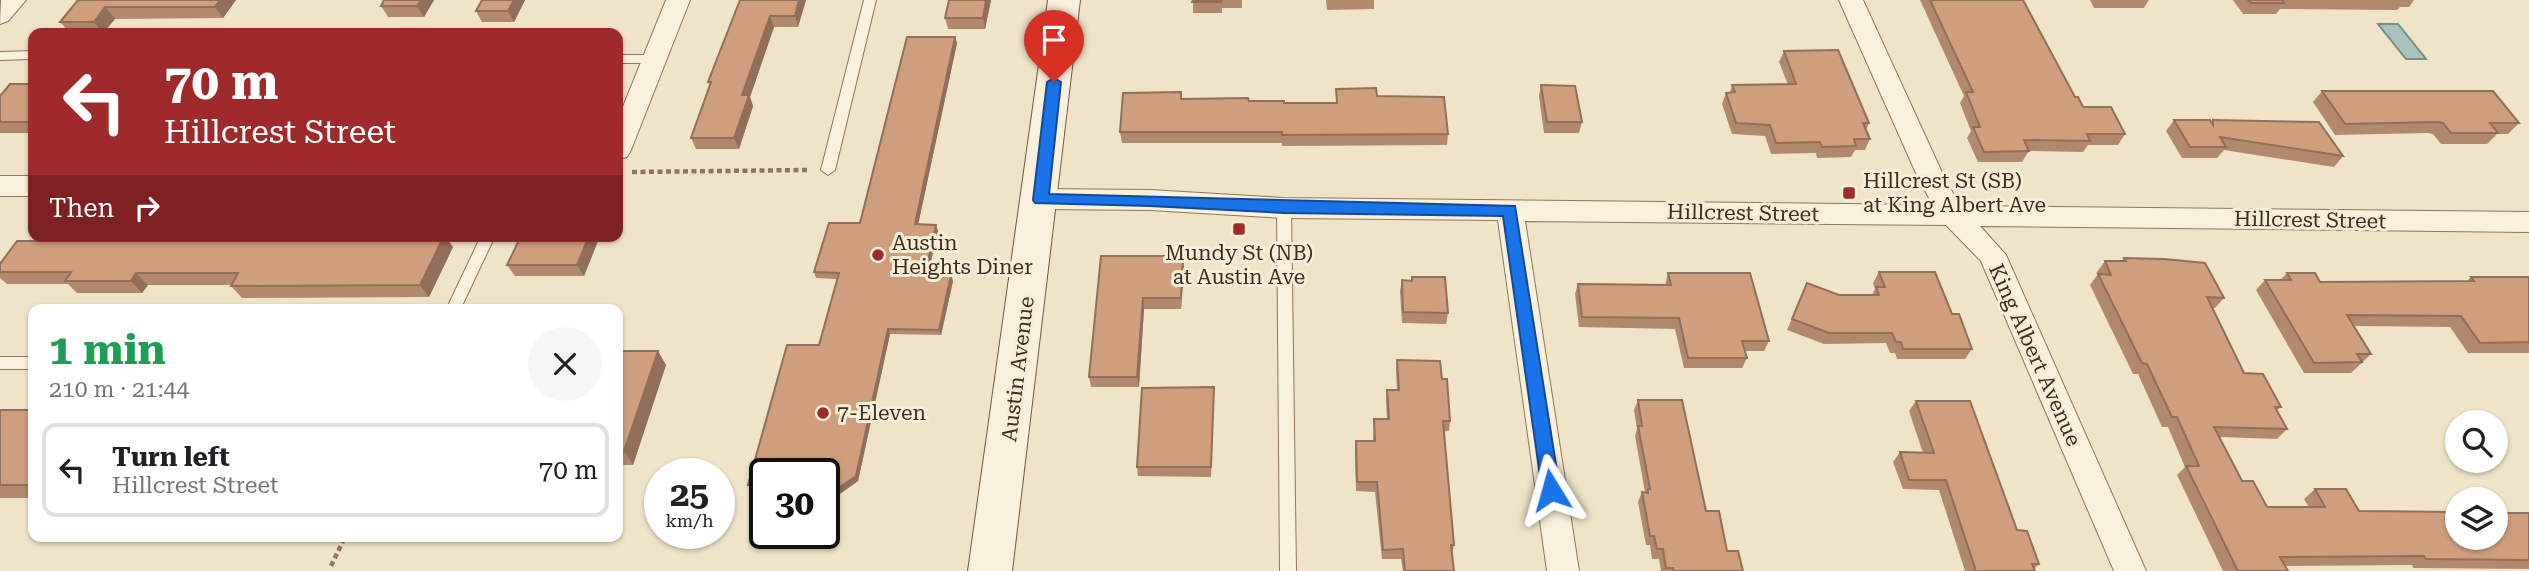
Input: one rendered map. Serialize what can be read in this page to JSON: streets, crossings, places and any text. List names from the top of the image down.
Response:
{
  "streets": {
    "main road": ["Austin Avenue"],
    "street": ["Hillcrest Street", "King Albert Avenue"]
  },
  "crossings": [
    ["Hillcrest Street", "King Albert Avenue"],
    ["Hillcrest Street", "Austin Avenue"]
  ],
  "places": {
    "transit": ["Hillcrest St (SB) at King Albert Ave", "Mundy St (NB) at Austin Ave"],
    "other": ["Austin Heights Diner", "7-Eleven"]
  },
  "page": {
    "turn": ["70 m", "Hillcrest Street"],
    "then": "Then",
    "heading": ["1 min", "210 m · 21:44"],
    "list": [
      {
        "name": "Turn left",
        "note": "Hillcrest Street",
        "value": "70 m"
      }
    ],
    "speed": "25 km/h",
    "limit": "30"
  }
}
